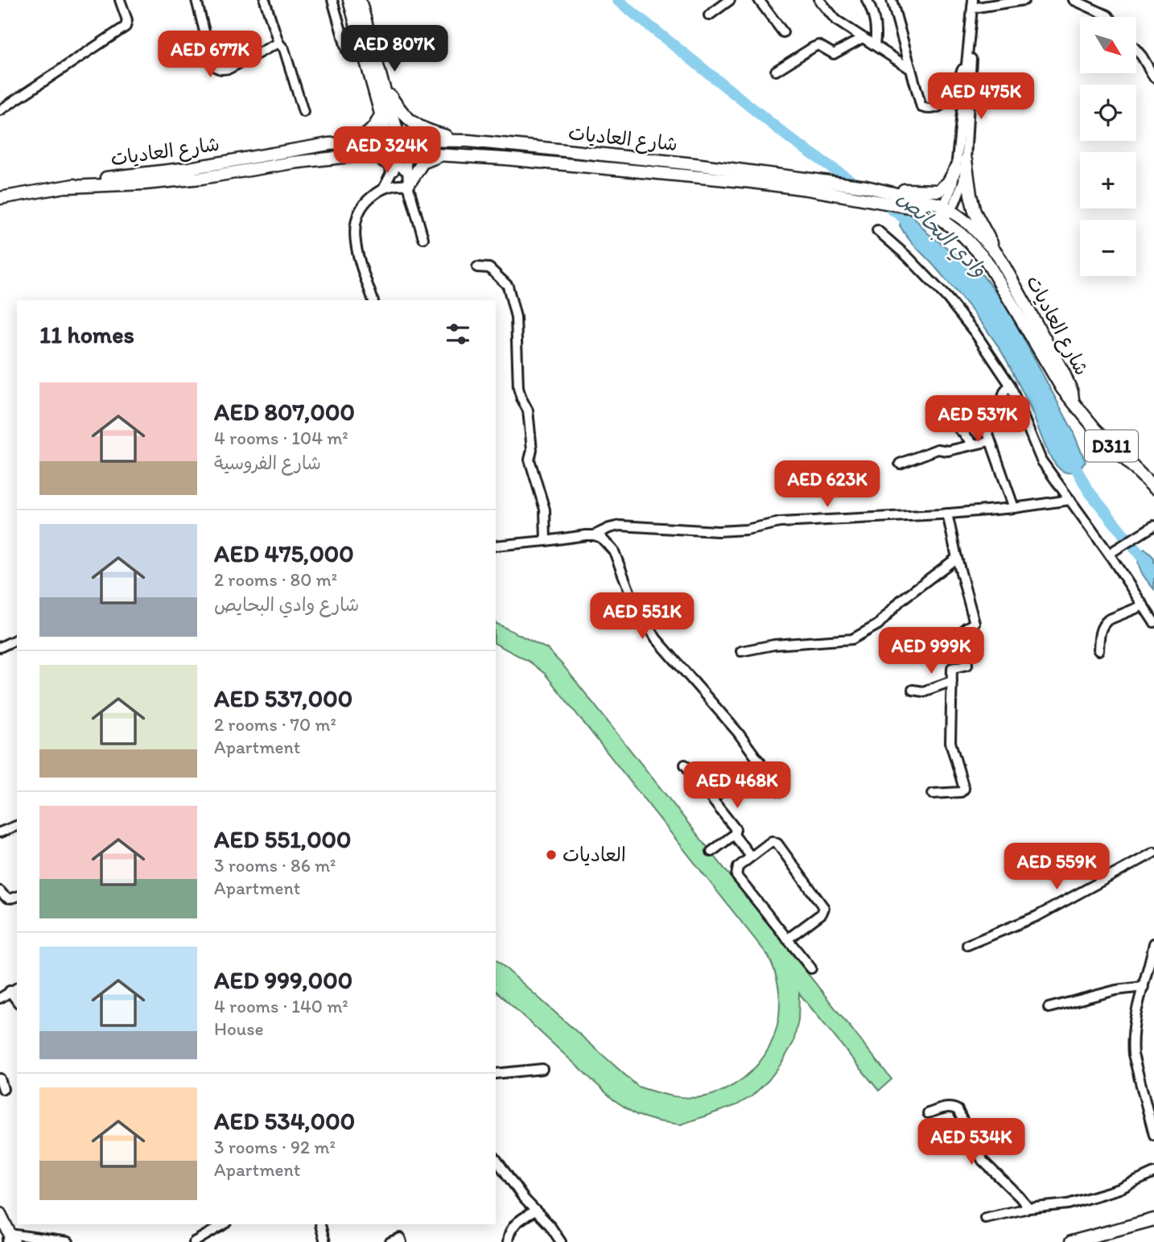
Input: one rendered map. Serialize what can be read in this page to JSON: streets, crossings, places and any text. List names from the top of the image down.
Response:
{
  "streets": {
    "main road": ["شارع العاديات", "D311"]
  },
  "crossings": [
    ["شارع العاديات", "D311"]
  ],
  "water": ["وادي البحائص"],
  "places": ["العاديات"],
  "north": "bottom right",
  "page": {
    "map_buttons": ["+", "−"],
    "price": [
      "AED 807K",
      "AED 677K",
      "AED 475K",
      "AED 324K",
      "AED 537K",
      "AED 623K",
      "AED 551K",
      "AED 999K",
      "AED 468K",
      "AED 559K",
      "AED 534K"
    ],
    "heading": "11 homes",
    "list": [
      {
        "name": "AED 807,000",
        "note": "4 rooms · 104 m² · شارع الفروسية"
      },
      {
        "name": "AED 475,000",
        "note": "2 rooms · 80 m² · شارع وادي البحايص"
      },
      {
        "name": "AED 537,000",
        "note": "2 rooms · 70 m² · Apartment"
      },
      {
        "name": "AED 551,000",
        "note": "3 rooms · 86 m² · Apartment"
      },
      {
        "name": "AED 999,000",
        "note": "4 rooms · 140 m² · House"
      },
      {
        "name": "AED 534,000",
        "note": "3 rooms · 92 m² · Apartment"
      }
    ]
  }
}
